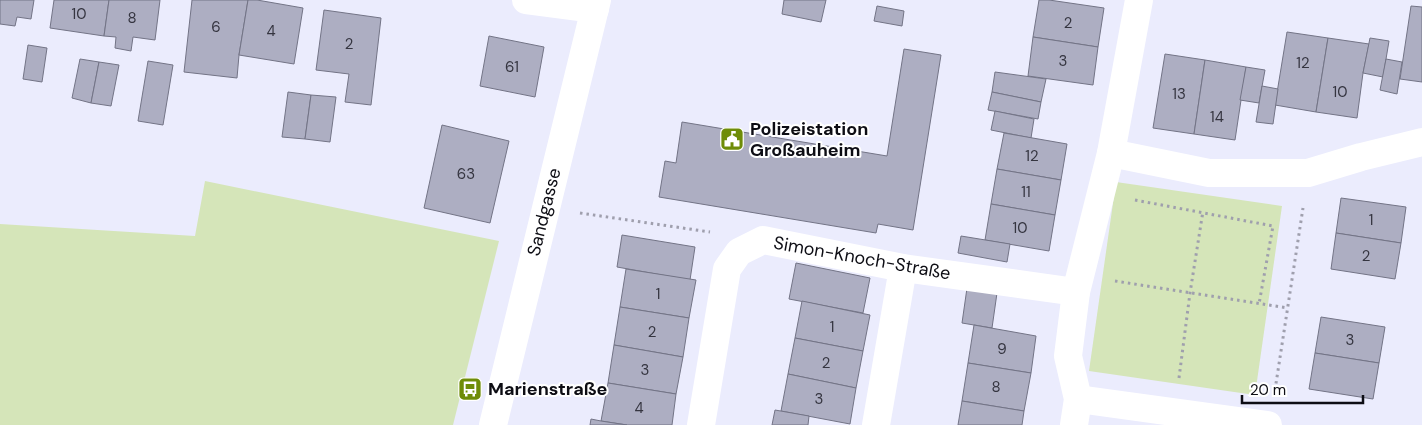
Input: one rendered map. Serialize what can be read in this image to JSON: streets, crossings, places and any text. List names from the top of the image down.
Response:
{
  "streets": {
    "street": ["Sandgasse", "Simon-Knoch-Straße"]
  },
  "places": {
    "public building": ["Polizeistation Großauheim"],
    "bus stop": ["Marienstraße"]
  },
  "house_numbers": [
    "10",
    "8",
    "2",
    "6",
    "4",
    "2",
    "3",
    "12",
    "61",
    "10",
    "13",
    "14",
    "12",
    "63",
    "11",
    "1",
    "10",
    "2",
    "1",
    "1",
    "2",
    "3",
    "9",
    "2",
    "3",
    "8",
    "3",
    "4"
  ],
  "scale_bar": "20 m"
}
